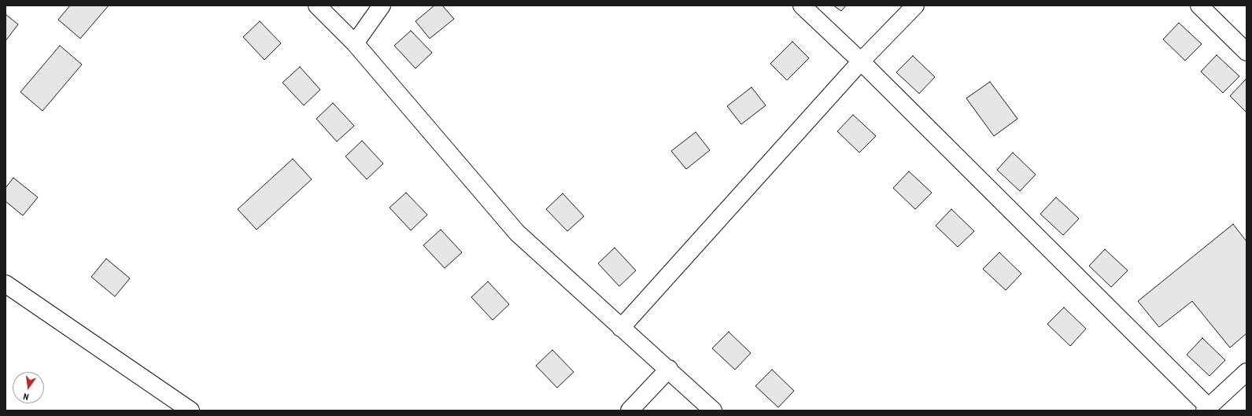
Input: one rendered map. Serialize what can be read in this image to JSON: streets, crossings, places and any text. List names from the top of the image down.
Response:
{
  "north": "bottom"
}
